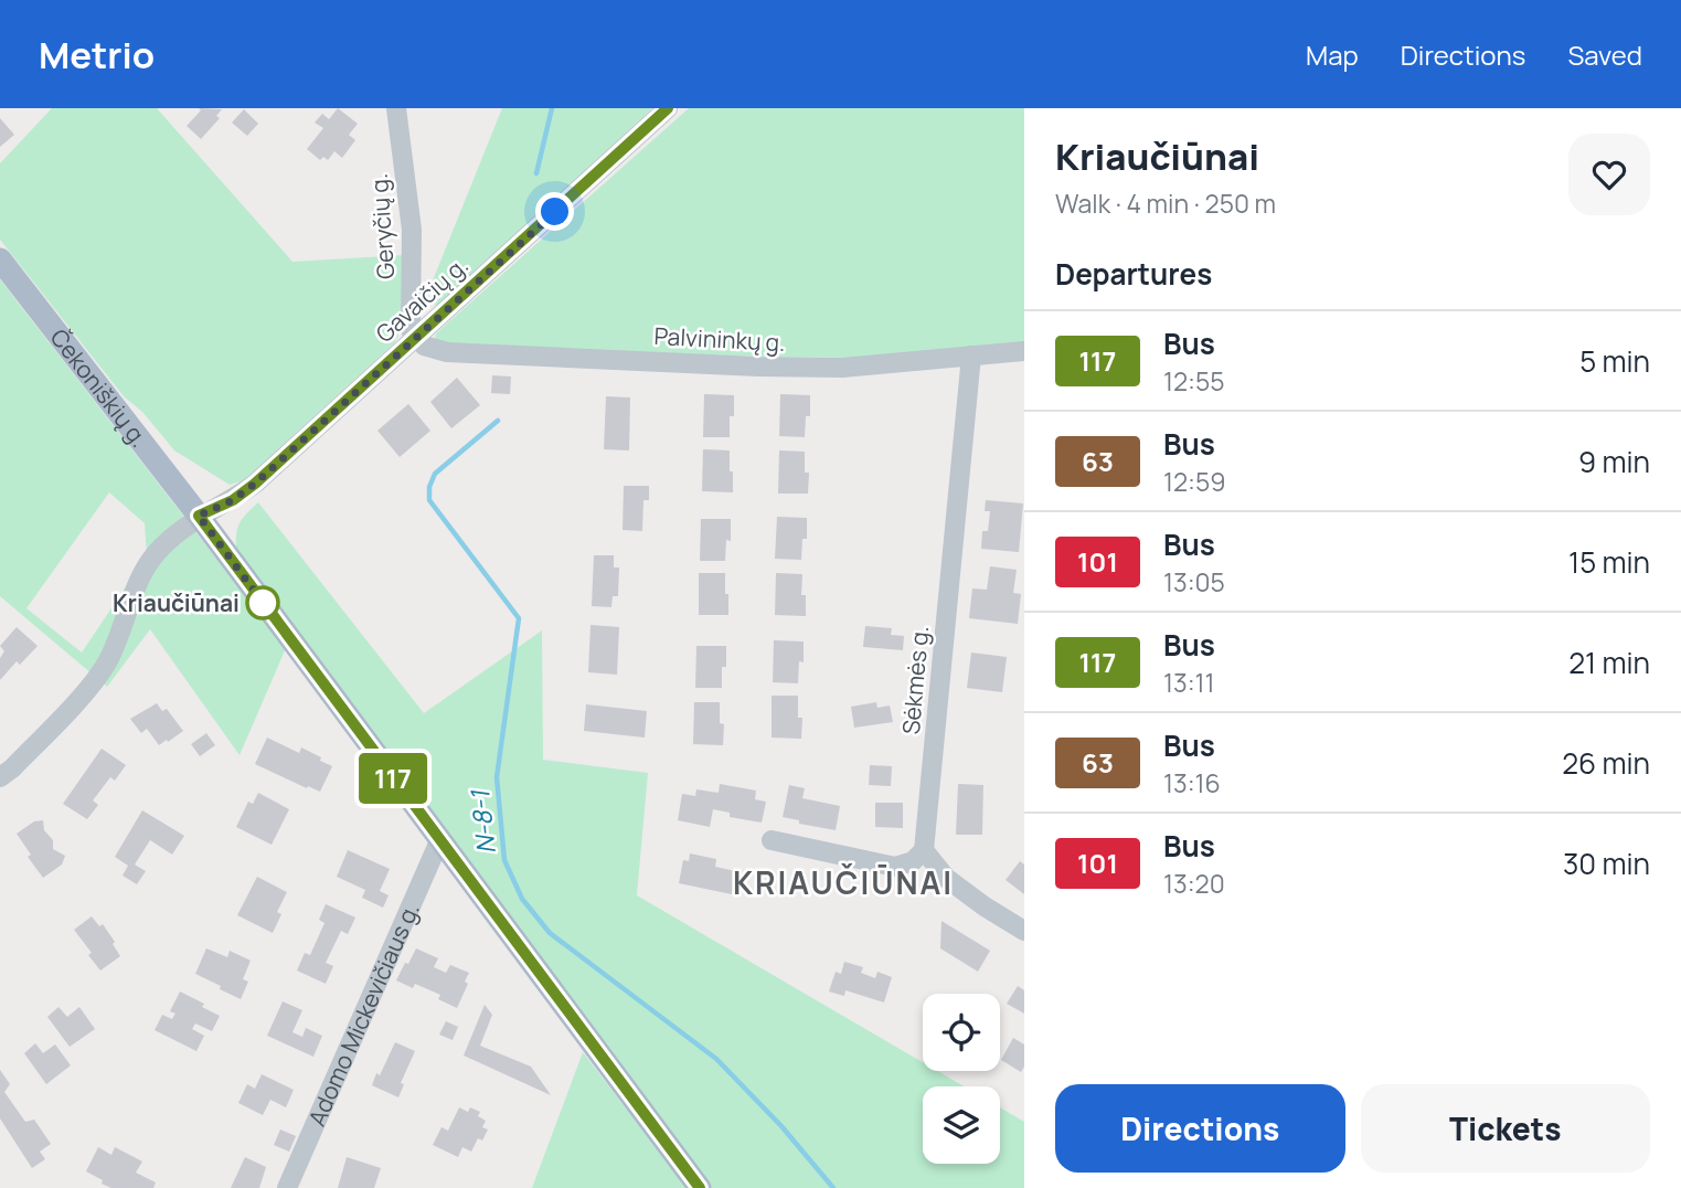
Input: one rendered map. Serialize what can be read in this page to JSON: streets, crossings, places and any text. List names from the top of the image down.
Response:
{
  "streets": {
    "main road": ["Čekoniškių g."],
    "street": [
      "Geryčių g.",
      "Gavaičių g.",
      "Palvininkų g.",
      "Sėkmės g.",
      "Adomo Mickevičiaus g."
    ]
  },
  "crossings": [
    ["Geryčių g.", "Gavaičių g."],
    ["Geryčių g.", "Palvininkų g."],
    ["Gavaičių g.", "Palvininkų g."],
    ["Gavaičių g.", "Čekoniškių g."],
    ["Palvininkų g.", "Sėkmės g."]
  ],
  "districts": ["KRIAUČIŪNAI"],
  "water": ["N-8-1"],
  "places": ["Kriaučiūnai"],
  "lines": ["bus line 117"],
  "page": {
    "header": "Metrio",
    "nav": ["Map", "Directions", "Saved"],
    "on_map": "117",
    "heading": [
      ["Kriaučiūnai", "Walk · 4 min · 250 m"],
      "Departures"
    ],
    "list": [
      {
        "mark": "117",
        "name": "Bus",
        "note": "12:55",
        "value": "5 min"
      },
      {
        "mark": "63",
        "name": "Bus",
        "note": "12:59",
        "value": "9 min"
      },
      {
        "mark": "101",
        "name": "Bus",
        "note": "13:05",
        "value": "15 min"
      },
      {
        "mark": "117",
        "name": "Bus",
        "note": "13:11",
        "value": "21 min"
      },
      {
        "mark": "63",
        "name": "Bus",
        "note": "13:16",
        "value": "26 min"
      },
      {
        "mark": "101",
        "name": "Bus",
        "note": "13:20",
        "value": "30 min"
      }
    ],
    "buttons": ["Directions", "Tickets"]
  }
}
